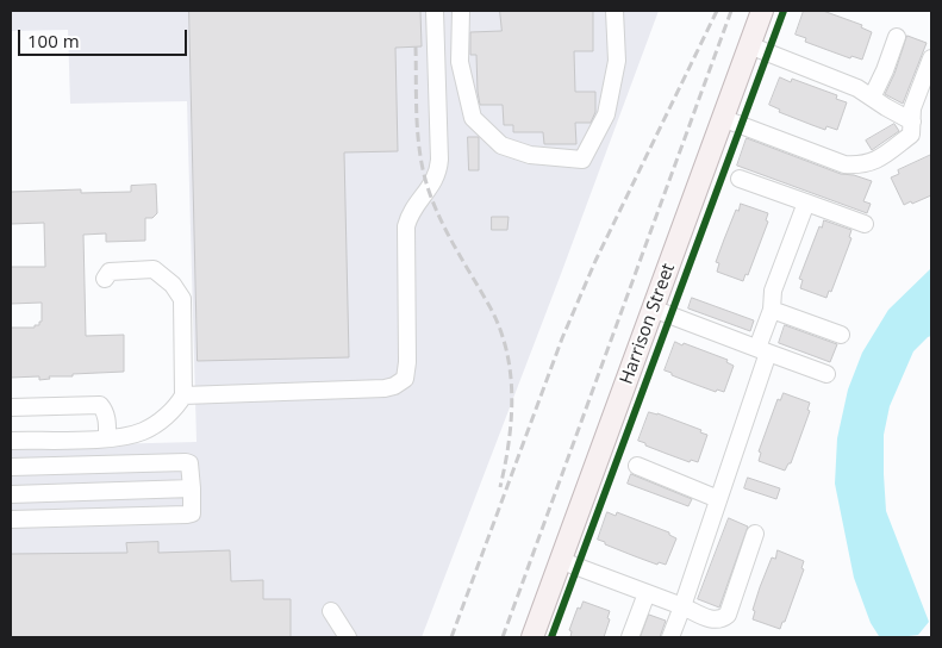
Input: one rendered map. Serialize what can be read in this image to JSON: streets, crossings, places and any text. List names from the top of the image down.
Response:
{
  "streets": {
    "main road": ["Harrison Street"]
  },
  "scale_bar": "100 m"
}
